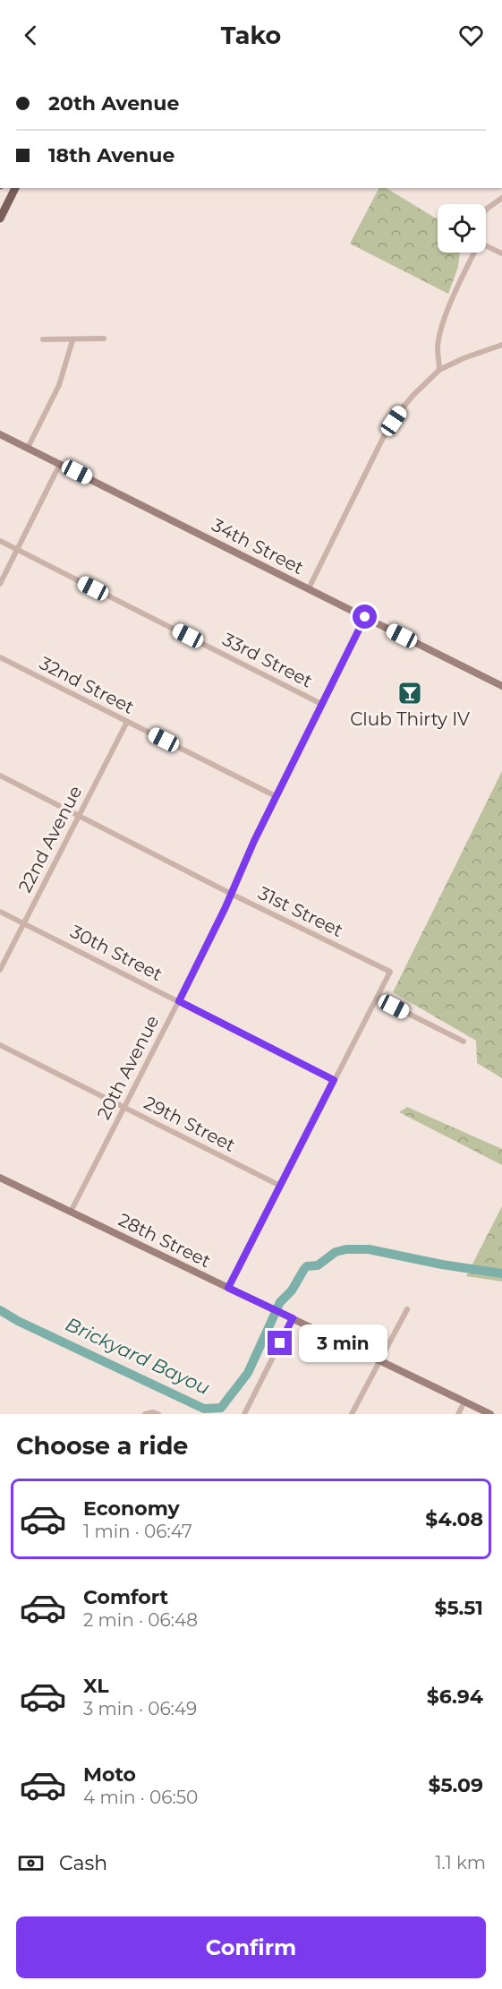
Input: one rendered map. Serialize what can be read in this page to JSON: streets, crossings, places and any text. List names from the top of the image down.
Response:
{
  "streets": {
    "street": [
      "34th Street",
      "33rd Street",
      "32nd Street",
      "22nd Avenue",
      "31st Street",
      "30th Street",
      "20th Avenue",
      "29th Street",
      "28th Street"
    ]
  },
  "crossings": [
    ["34th Street", "20th Avenue"],
    ["33rd Street", "20th Avenue"],
    ["32nd Street", "22nd Avenue"],
    ["32nd Street", "20th Avenue"],
    ["22nd Avenue", "31st Street"],
    ["22nd Avenue", "30th Street"],
    ["31st Street", "20th Avenue"],
    ["30th Street", "20th Avenue"],
    ["20th Avenue", "29th Street"],
    ["20th Avenue", "28th Street"]
  ],
  "water": ["Brickyard Bayou"],
  "places": {
    "bar": ["Club Thirty IV"]
  },
  "page": {
    "header": "Tako",
    "banner": ["20th Avenue", "18th Avenue"],
    "bubble": "3 min",
    "heading": "Choose a ride",
    "list": [
      {
        "name": "Economy",
        "note": "1 min · 06:47",
        "value": "$4.08"
      },
      {
        "name": "Comfort",
        "note": "2 min · 06:48",
        "value": "$5.51"
      },
      {
        "name": "XL",
        "note": "3 min · 06:49",
        "value": "$6.94"
      },
      {
        "name": "Moto",
        "note": "4 min · 06:50",
        "value": "$5.09"
      }
    ],
    "pay": ["Cash", "1.1 km"],
    "buttons": "Confirm"
  }
}
